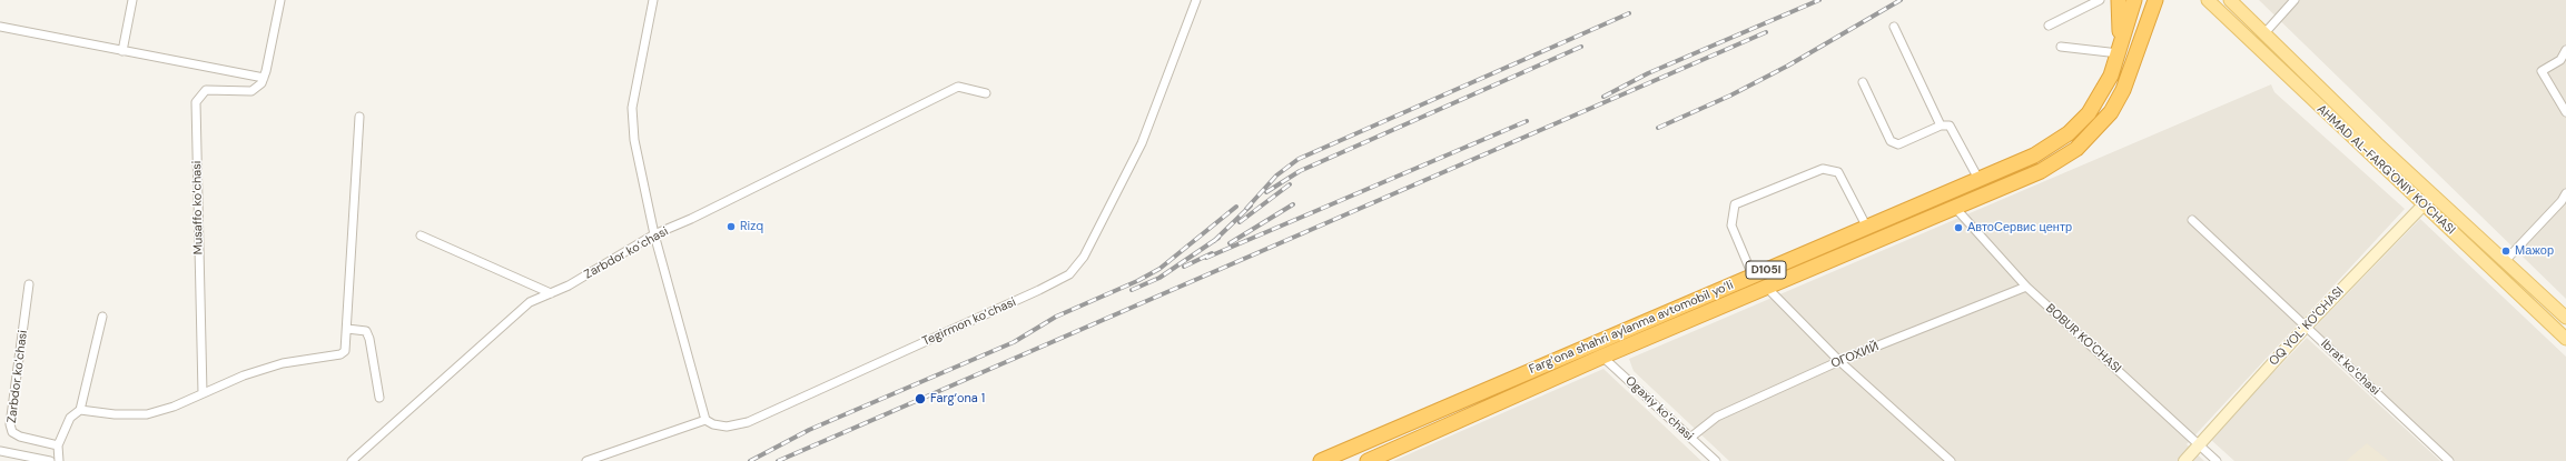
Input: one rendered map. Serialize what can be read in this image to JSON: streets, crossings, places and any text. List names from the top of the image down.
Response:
{
  "streets": {
    "highway": ["D105l", "Fargʻona shahri aylanma avtomobil yoʻli"],
    "main road": ["AHMAD AL-FARG'ONIY KO'CHASI"],
    "street": [
      "Musaffo koʻchasi",
      "Zarbdor koʻchasi",
      "Tegirmon koʻchasi",
      "OQ YOL' KO'CHASI",
      "BOBUR KO'CHASI",
      "ОГОХИЙ",
      "Ibrat koʻchasi",
      "Ogaxiy koʻchasi"
    ]
  },
  "crossings": [
    ["AHMAD AL-FARG'ONIY KO'CHASI", "OQ YOL' KO'CHASI"],
    ["OQ YOL' KO'CHASI", "BOBUR KO'CHASI"],
    ["OQ YOL' KO'CHASI", "Ibrat koʻchasi"],
    ["Fargʻona shahri aylanma avtomobil yoʻli", "BOBUR KO'CHASI"],
    ["Fargʻona shahri aylanma avtomobil yoʻli", "Ogaxiy koʻchasi"],
    ["BOBUR KO'CHASI", "ОГОХИЙ"],
    ["ОГОХИЙ", "Ogaxiy koʻchasi"]
  ],
  "places": [
    "Rizq",
    "АвтоСервис центр",
    "Мажор",
    "Farg‘ona 1"
  ]
}
